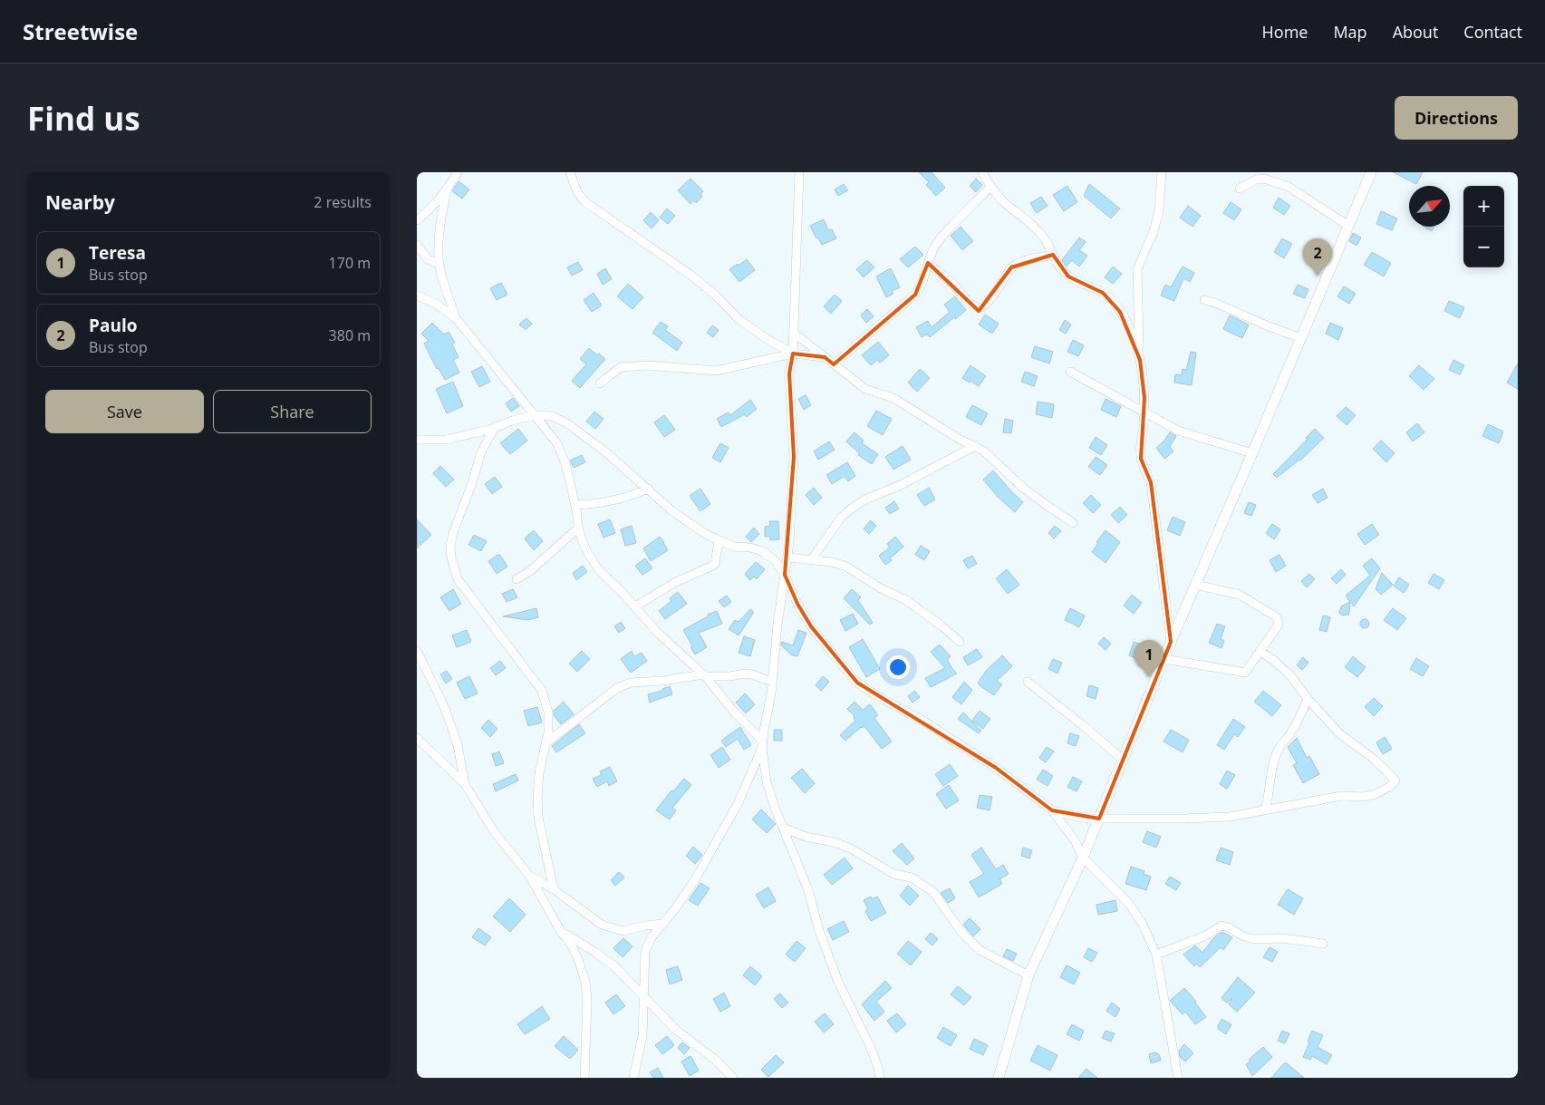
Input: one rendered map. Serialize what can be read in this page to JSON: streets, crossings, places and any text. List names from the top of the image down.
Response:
{
  "north": "top right",
  "page": {
    "header": "Streetwise",
    "nav": [
      "Home",
      "Map",
      "About",
      "Contact"
    ],
    "buttons": [
      "Directions",
      ["Save", "Share"]
    ],
    "title": "Find us",
    "heading": ["Nearby", "2 results"],
    "map_buttons": ["+", "−"],
    "list": [
      {
        "mark": "1",
        "name": "Teresa",
        "note": "Bus stop",
        "value": "170 m"
      },
      {
        "mark": "2",
        "name": "Paulo",
        "note": "Bus stop",
        "value": "380 m"
      }
    ],
    "pins": ["2", "1"]
  }
}
